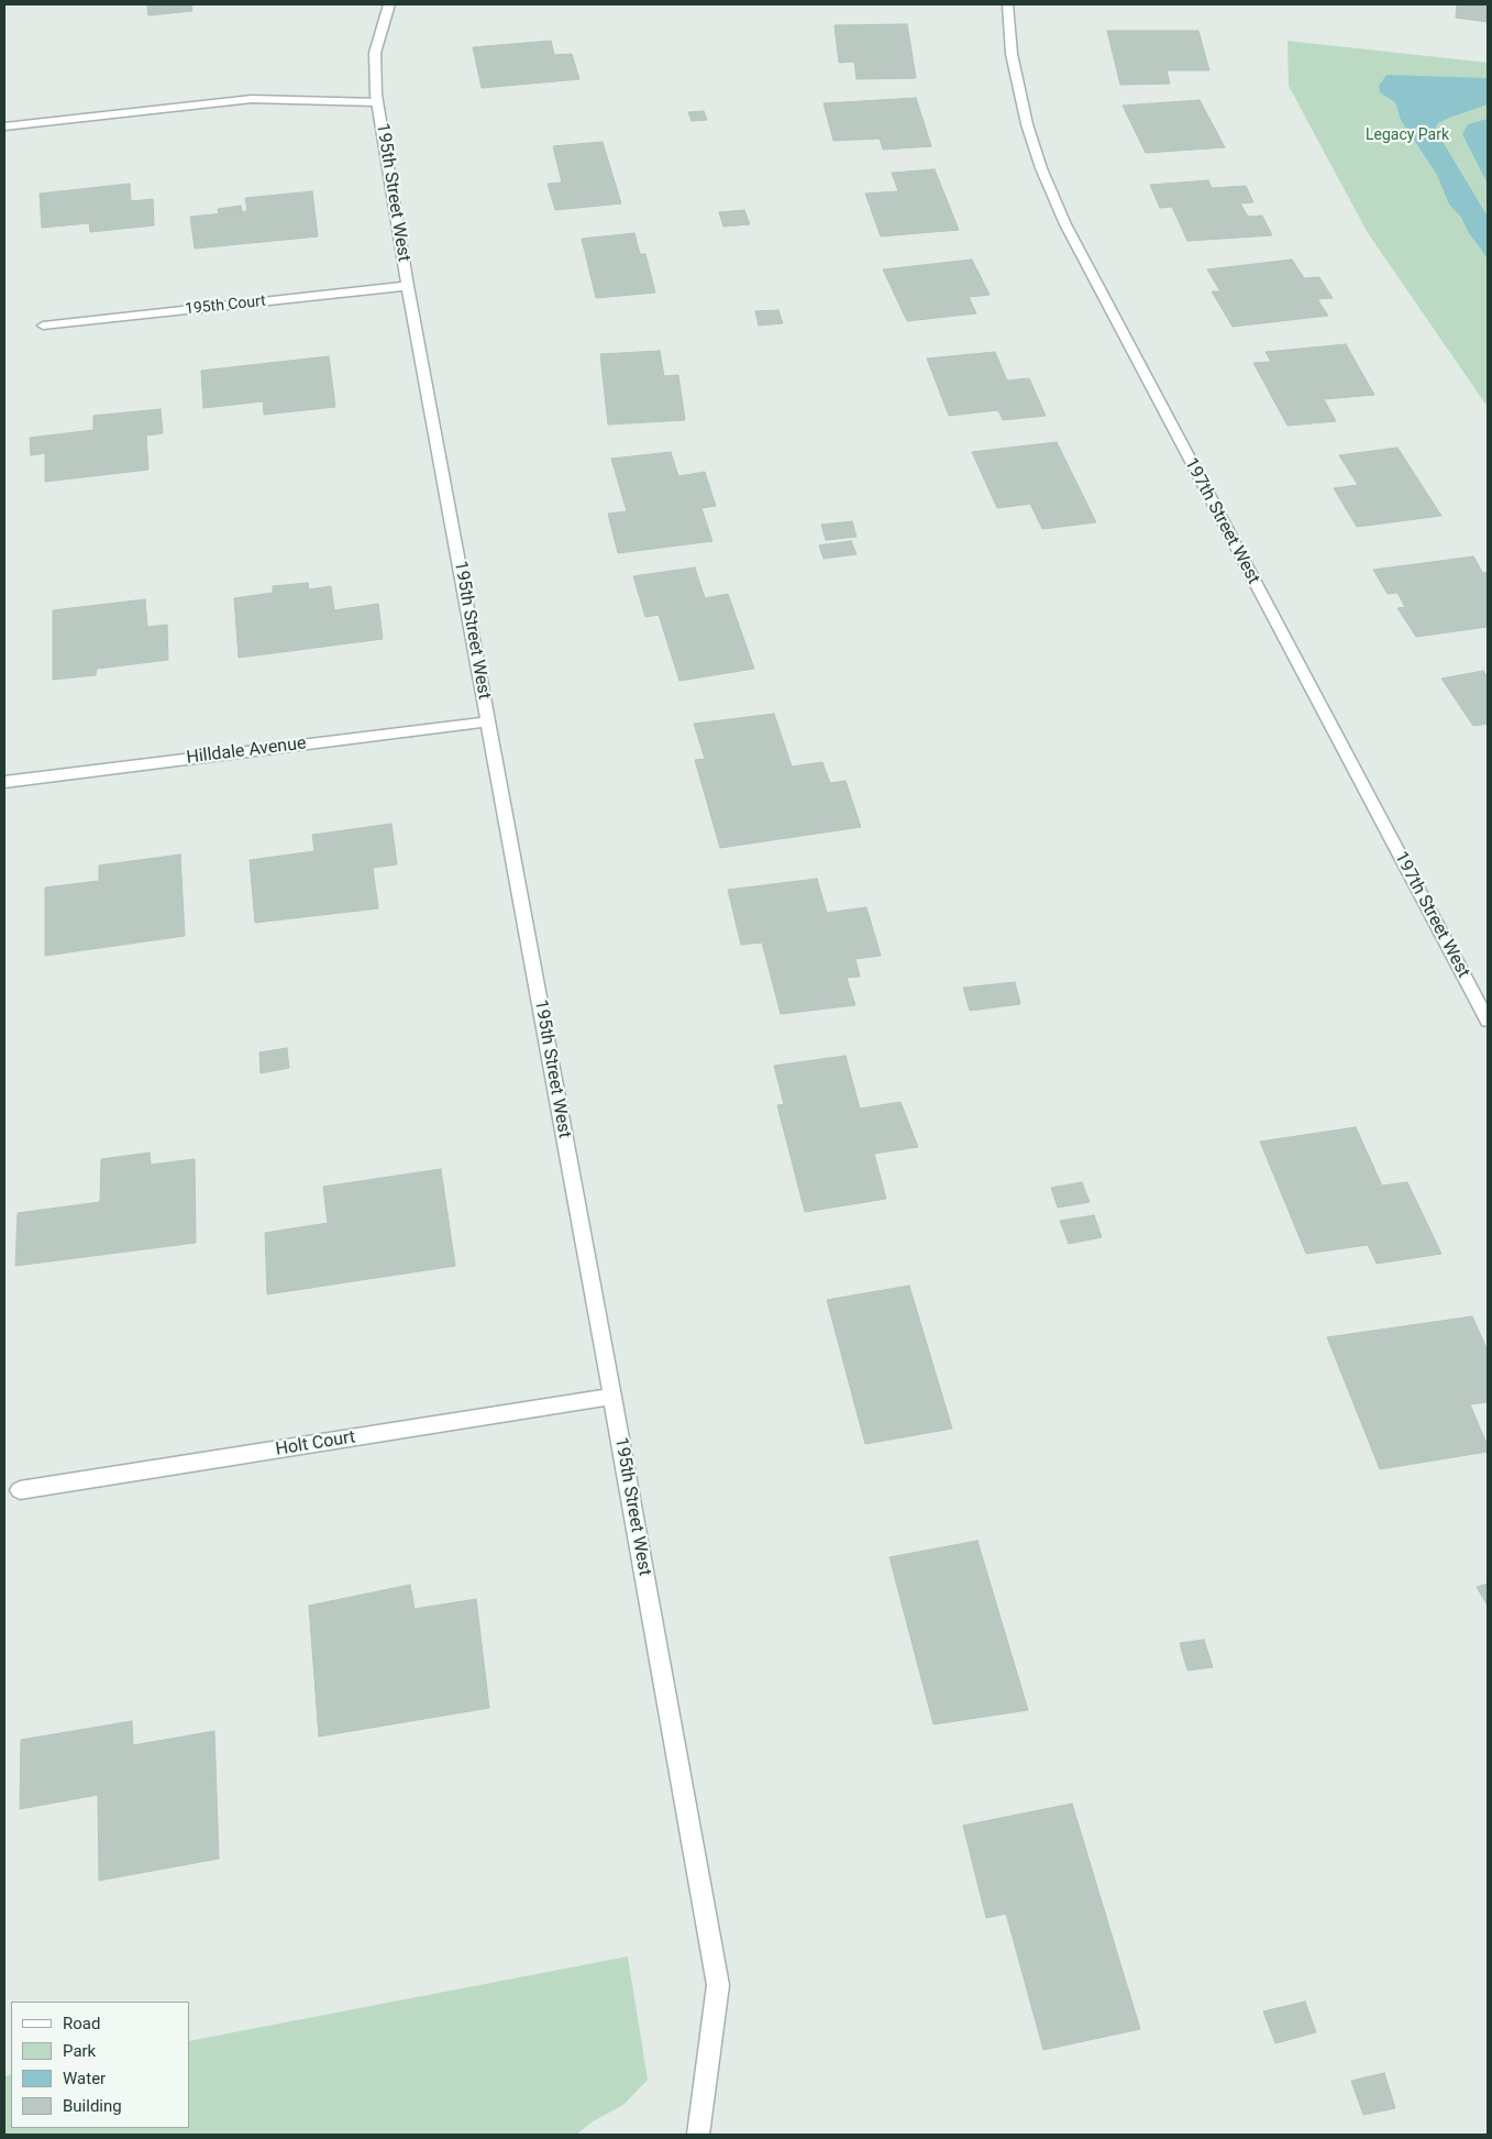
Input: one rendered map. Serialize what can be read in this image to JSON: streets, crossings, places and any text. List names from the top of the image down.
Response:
{
  "streets": {
    "street": [
      "195th Street West",
      "195th Court",
      "197th Street West",
      "Hilldale Avenue",
      "Holt Court"
    ]
  },
  "crossings": [
    ["195th Street West", "195th Court"],
    ["195th Street West", "Hilldale Avenue"],
    ["195th Street West", "Holt Court"]
  ],
  "parks": ["Legacy Park"],
  "legend": [
    "Road",
    "Park",
    "Water",
    "Building"
  ]
}
